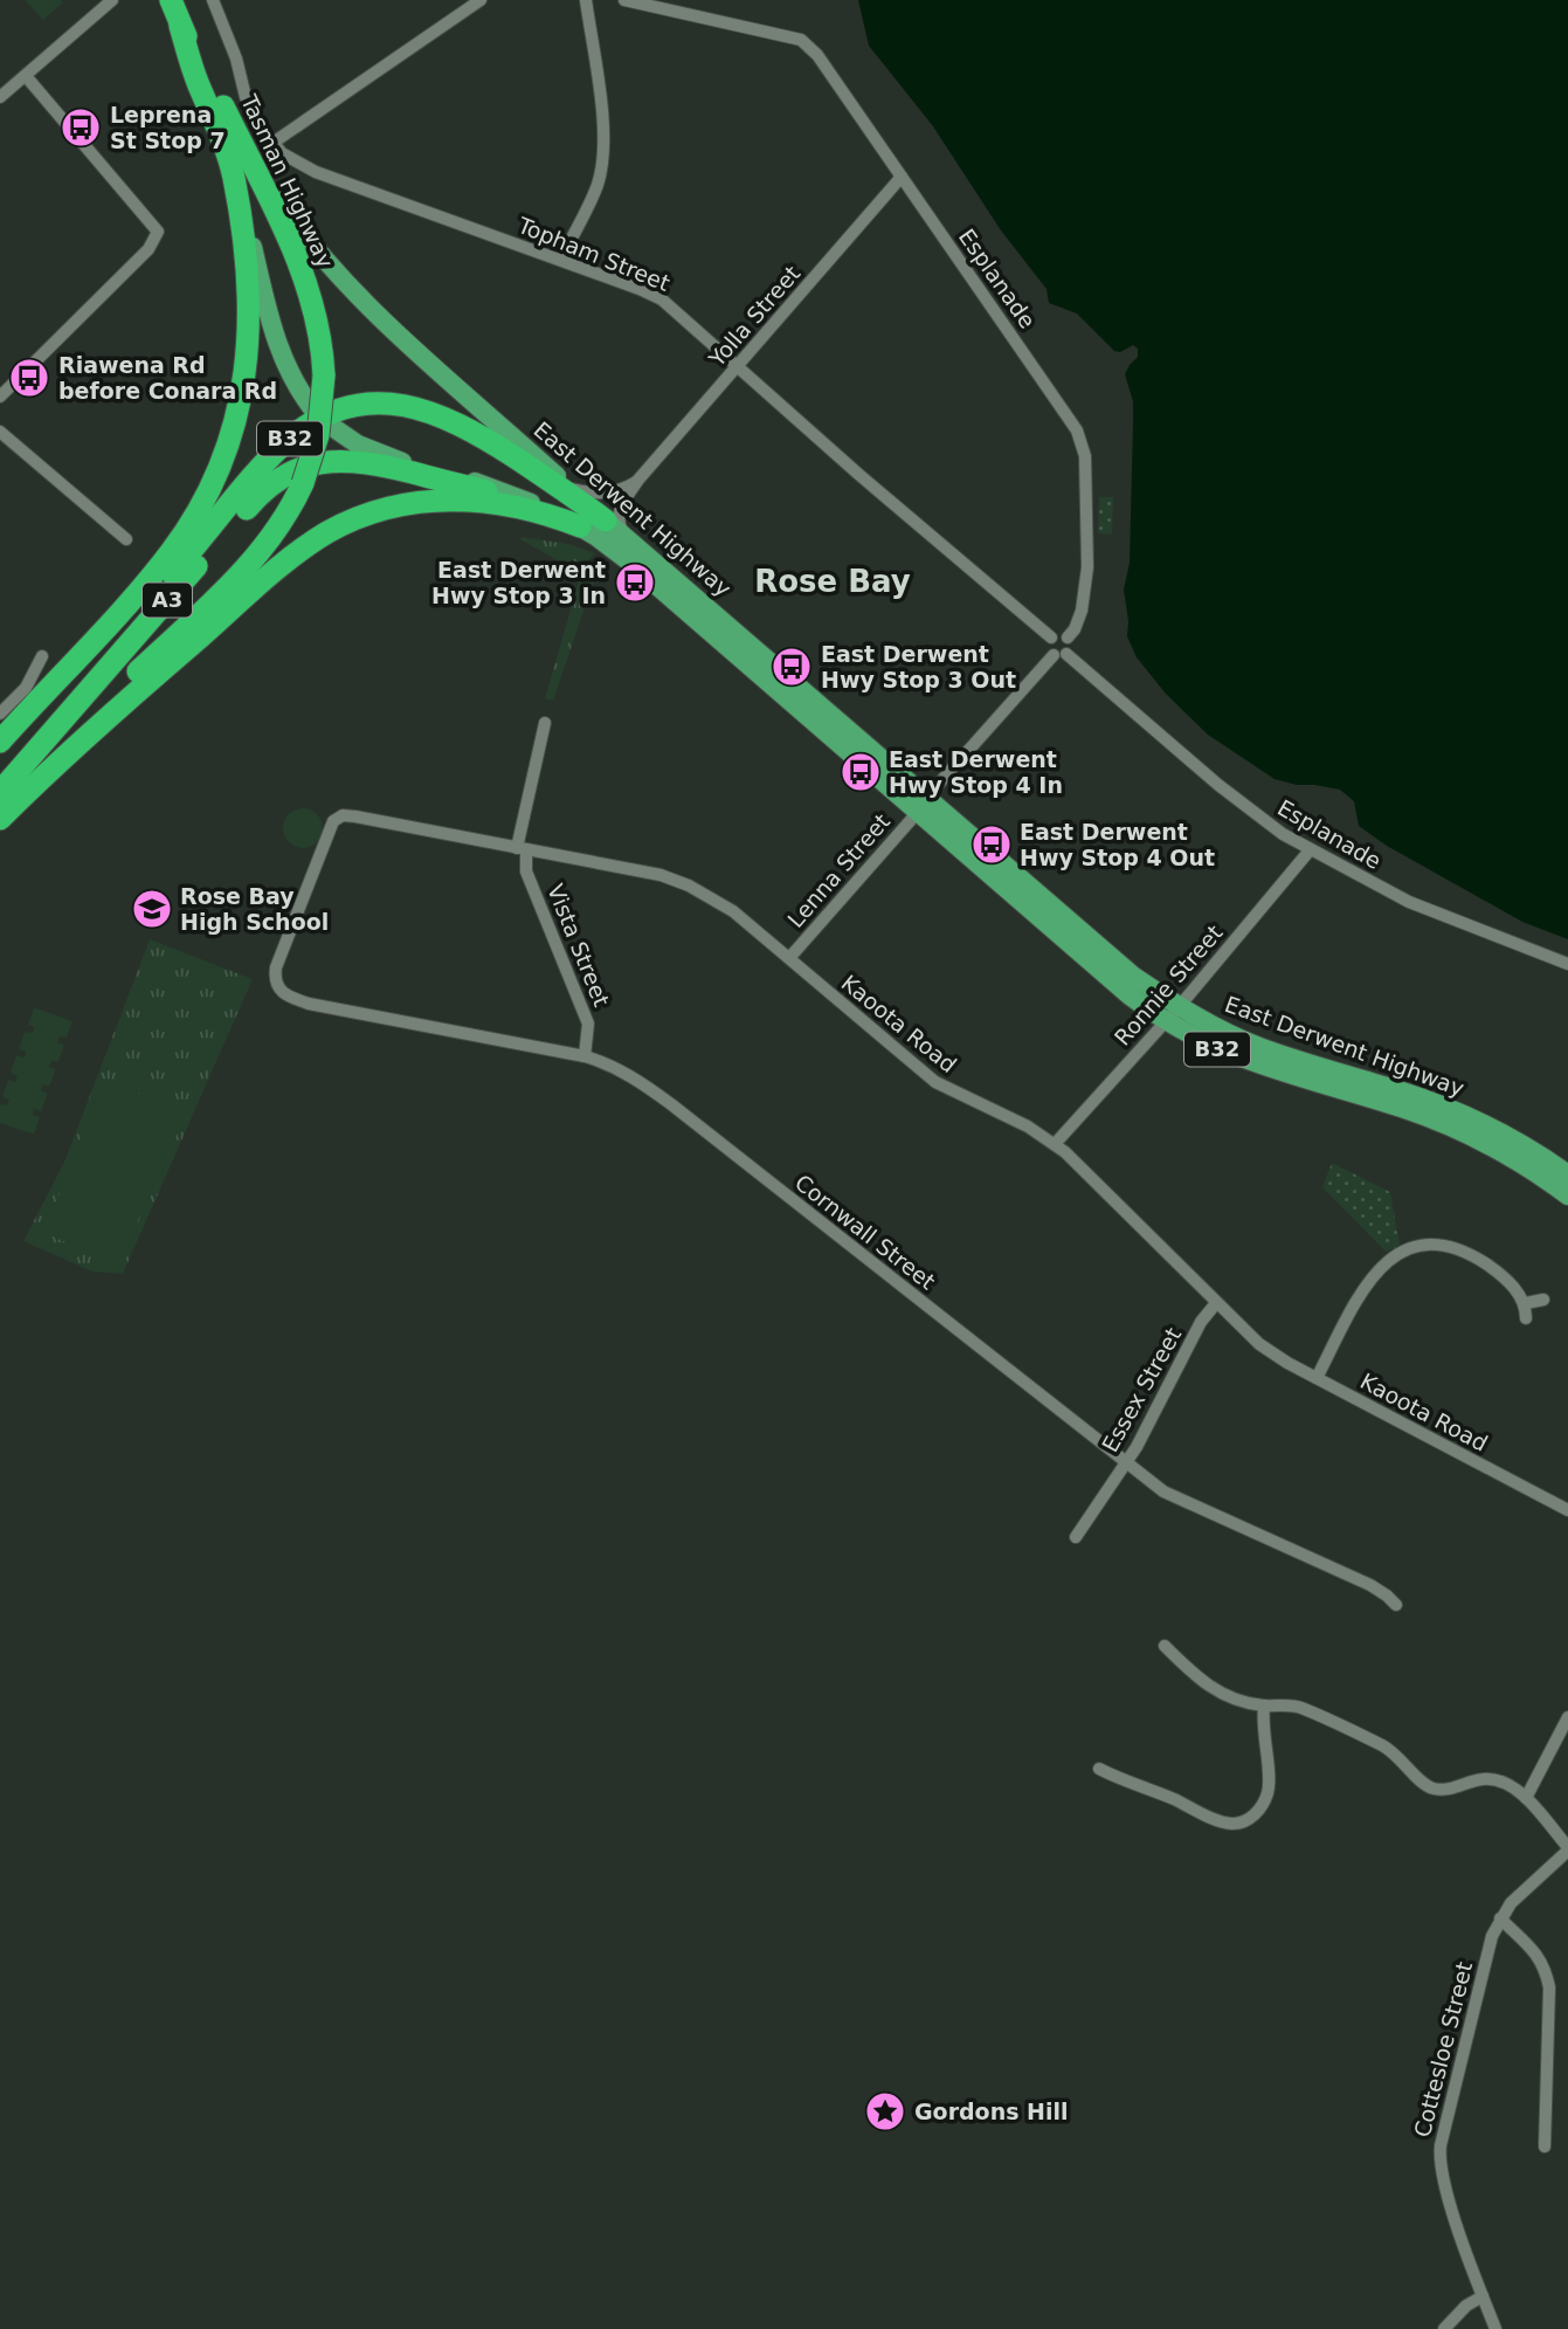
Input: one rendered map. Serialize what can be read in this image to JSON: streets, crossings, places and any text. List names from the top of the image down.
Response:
{
  "streets": {
    "highway": ["Tasman Highway", "B32", "A3"],
    "main road": ["East Derwent Highway"],
    "street": [
      "Topham Street",
      "Esplanade",
      "Yolla Street",
      "Lenna Street",
      "Vista Street",
      "Ronnie Street",
      "Kaoota Road",
      "Cornwall Street",
      "Essex Street",
      "Cottesloe Street"
    ]
  },
  "crossings": [
    ["Tasman Highway", "B32"],
    ["Tasman Highway", "East Derwent Highway"],
    ["Topham Street", "Esplanade"],
    ["Topham Street", "Yolla Street"],
    ["Topham Street", "Lenna Street"],
    ["Esplanade", "Yolla Street"],
    ["Esplanade", "Lenna Street"],
    ["Esplanade", "Ronnie Street"],
    ["Yolla Street", "East Derwent Highway"],
    ["B32", "East Derwent Highway"],
    ["East Derwent Highway", "A3"],
    ["East Derwent Highway", "Lenna Street"],
    ["East Derwent Highway", "Ronnie Street"],
    ["Lenna Street", "Kaoota Road"],
    ["Vista Street", "Kaoota Road"],
    ["Vista Street", "Cornwall Street"],
    ["Ronnie Street", "Kaoota Road"],
    ["Kaoota Road", "Cornwall Street"],
    ["Kaoota Road", "Essex Street"],
    ["Cornwall Street", "Essex Street"]
  ],
  "districts": ["Rose Bay"],
  "places": {
    "bus stop": [
      "Leprena St Stop 7",
      "Riawena Rd before Conara Rd",
      "East Derwent Hwy Stop 3 In",
      "East Derwent Hwy Stop 3 Out",
      "East Derwent Hwy Stop 4 In",
      "East Derwent Hwy Stop 4 Out"
    ],
    "school or university": ["Rose Bay High School"],
    "place": ["Gordons Hill"]
  }
}
